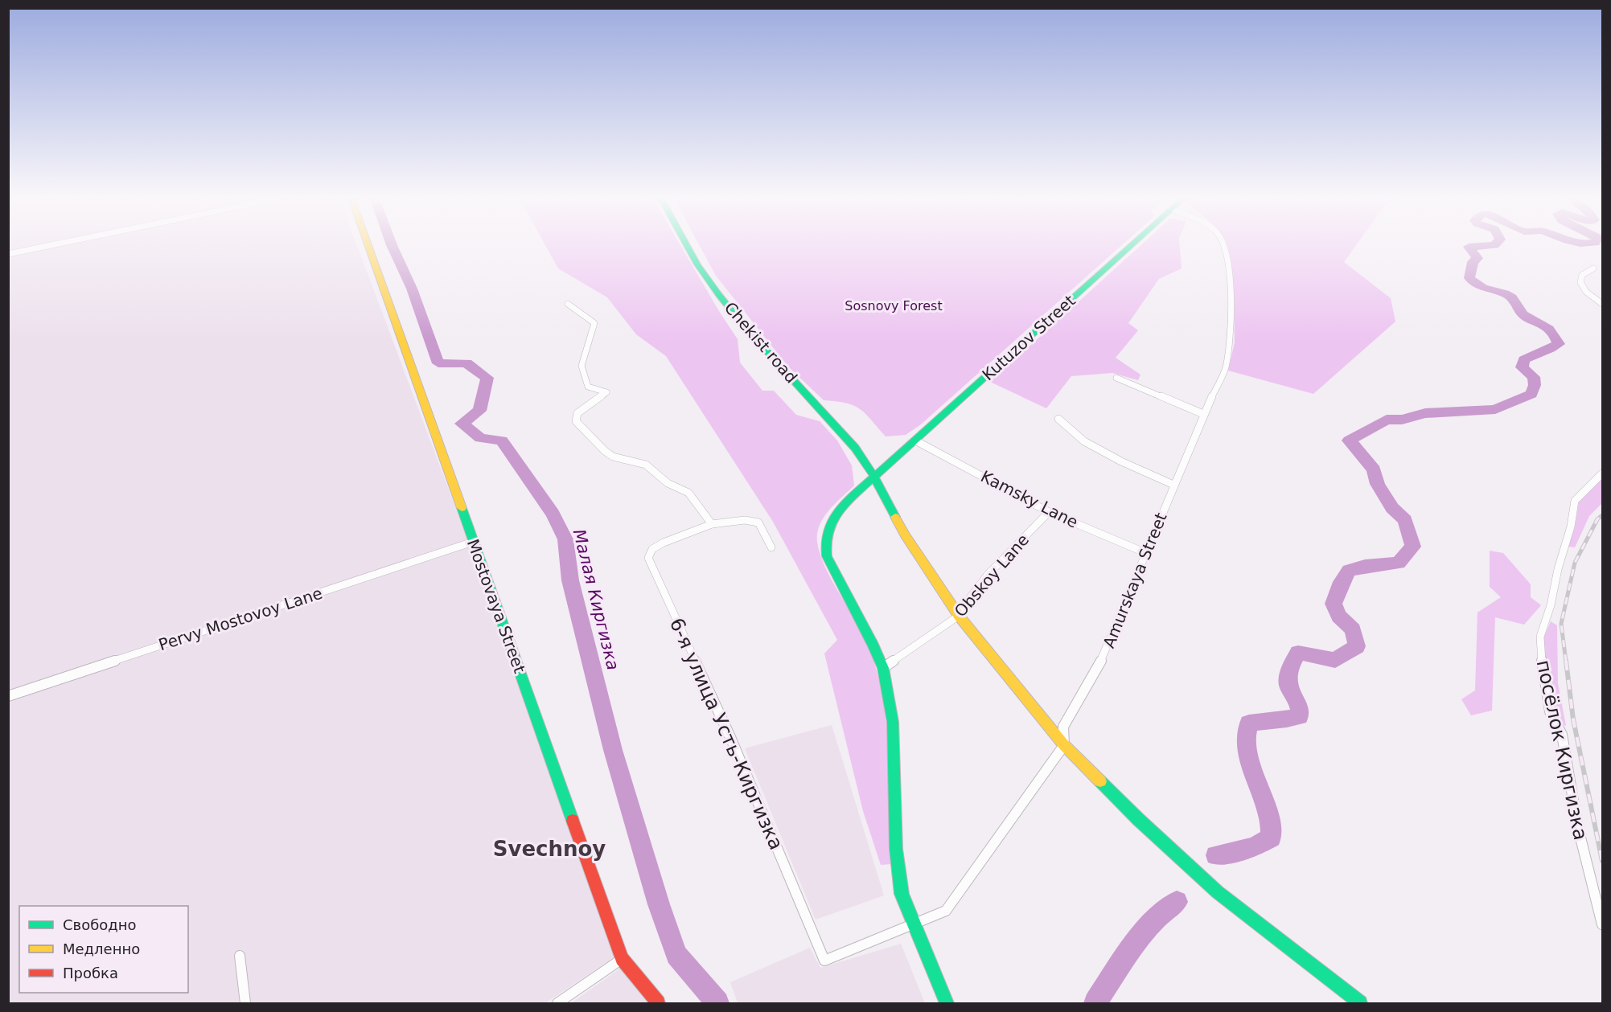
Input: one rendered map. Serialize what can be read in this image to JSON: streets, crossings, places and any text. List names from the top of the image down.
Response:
{
  "streets": {
    "street": [
      "Kutuzov Street",
      "Chekist road",
      "Kamsky Lane",
      "Obskoy Lane",
      "Amurskaya Street",
      "Mostovaya Street",
      "Pervy Mostovoy Lane",
      "6-я улица Усть-Киргизка",
      "посёлок Киргизка"
    ]
  },
  "crossings": [
    ["Kutuzov Street", "Chekist road"],
    ["Kutuzov Street", "Kamsky Lane"],
    ["Kutuzov Street", "Obskoy Lane"],
    ["Chekist road", "Obskoy Lane"],
    ["Chekist road", "Amurskaya Street"],
    ["Kamsky Lane", "Obskoy Lane"],
    ["Kamsky Lane", "Amurskaya Street"],
    ["Mostovaya Street", "Pervy Mostovoy Lane"]
  ],
  "districts": ["Svechnoy"],
  "water": ["Малая Киргизка"],
  "parks": ["Sosnovy Forest"],
  "legend": ["Свободно", "Медленно", "Пробка"]
}
